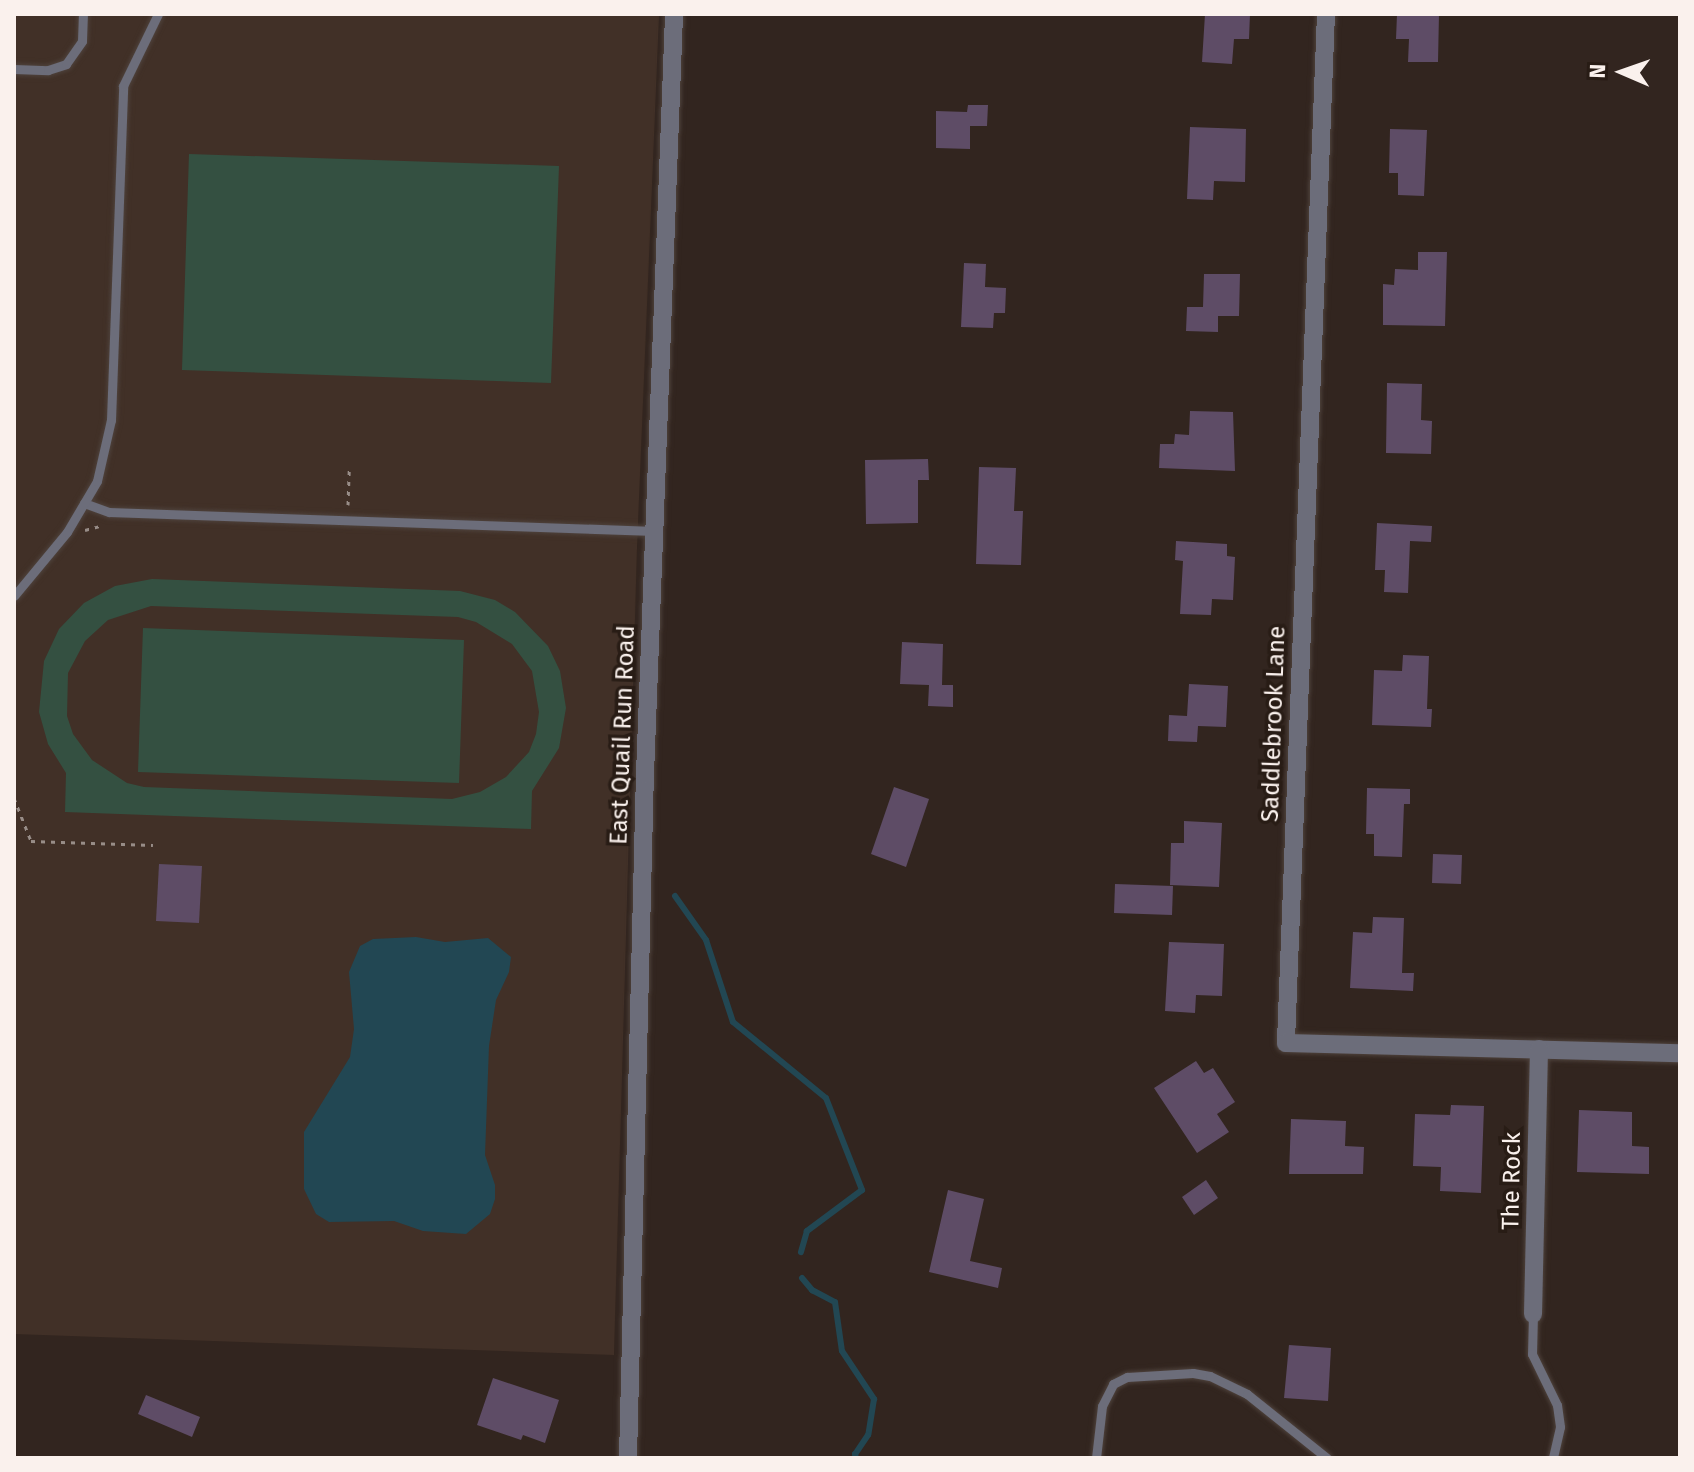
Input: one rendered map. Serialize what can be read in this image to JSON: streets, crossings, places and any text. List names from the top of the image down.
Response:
{
  "streets": {
    "street": ["Saddlebrook Lane", "East Quail Run Road", "The Rock"]
  },
  "crossings": [
    ["Saddlebrook Lane", "The Rock"]
  ],
  "north": "left"
}
